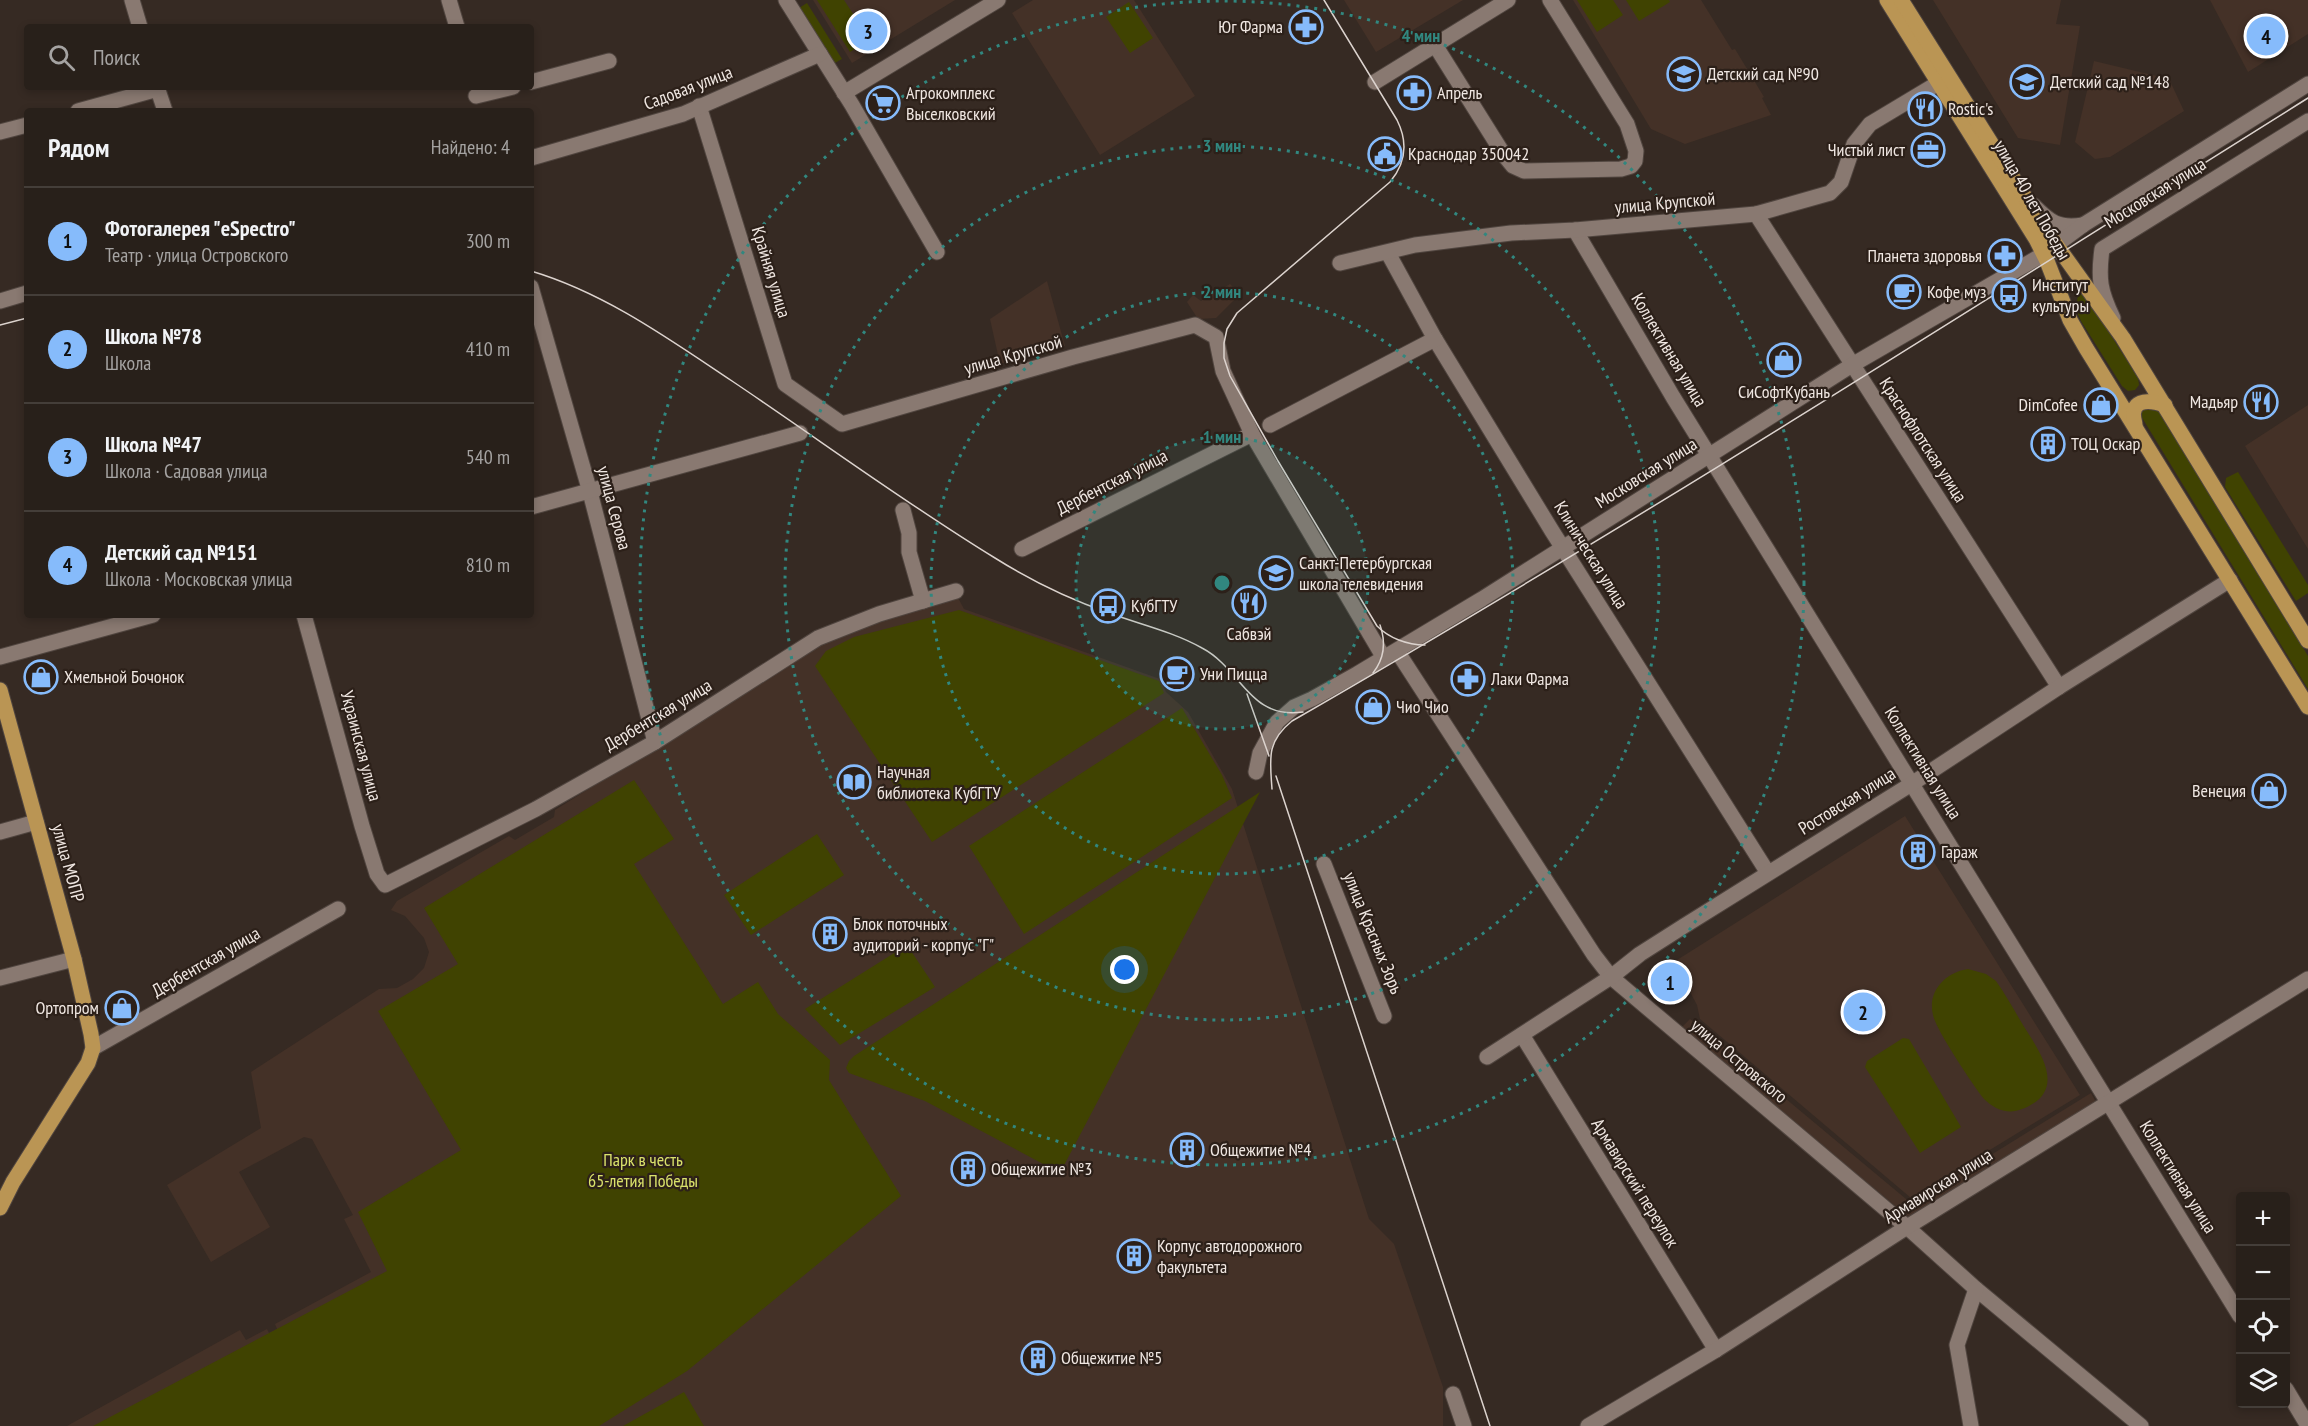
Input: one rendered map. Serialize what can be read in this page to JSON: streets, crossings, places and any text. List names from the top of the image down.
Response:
{
  "streets": {
    "main road": ["улица 40 лет Победы", "улица МОПР"],
    "street": [
      "Садовая улица",
      "Московская улица",
      "улица Крупской",
      "Крайняя улица",
      "Коллективная улица",
      "Краснофлотская улица",
      "Дербентская улица",
      "улица Серова",
      "Клиническая улица",
      "Украинская улица",
      "Ростовская улица",
      "улица Красных Зорь",
      "улица Островского",
      "Армавирский переулок",
      "Армавирская улица"
    ]
  },
  "crossings": [
    ["Садовая улица", "Крайняя улица"],
    ["Московская улица", "улица 40 лет Победы"],
    ["Московская улица", "Коллективная улица"],
    ["Московская улица", "Краснофлотская улица"],
    ["Московская улица", "Клиническая улица"],
    ["Московская улица", "улица Островского"],
    ["улица 40 лет Победы", "улица Крупской"],
    ["улица 40 лет Победы", "Ростовская улица"],
    ["улица Крупской", "Крайняя улица"],
    ["улица Крупской", "Коллективная улица"],
    ["улица Крупской", "Краснофлотская улица"],
    ["улица Крупской", "Клиническая улица"],
    ["улица Крупской", "улица Островского"],
    ["Коллективная улица", "Ростовская улица"],
    ["Коллективная улица", "Армавирская улица"],
    ["Краснофлотская улица", "Ростовская улица"],
    ["Дербентская улица", "улица Серова"],
    ["Дербентская улица", "Украинская улица"],
    ["Дербентская улица", "улица МОПР"],
    ["Дербентская улица", "улица Островского"],
    ["Клиническая улица", "Ростовская улица"],
    ["Ростовская улица", "улица Островского"],
    ["Ростовская улица", "Армавирский переулок"],
    ["улица Островского", "Армавирская улица"],
    ["Армавирский переулок", "Армавирская улица"]
  ],
  "parks": ["Парк в честь 65-летия Победы"],
  "places": {
    "pharmacy": [
      "Юг Фарма",
      "Апрель",
      "Планета здоровья",
      "Лаки Фарма"
    ],
    "school or university": ["Детский сад №90", "Детский сад №148", "Санкт-Петербургская школа телевидения"],
    "supermarket": ["Агрокомплекс Выселковский"],
    "restaurant": ["Rostic's", "Мадьяр", "Сабвэй"],
    "office": ["Чистый лист"],
    "public building": ["Краснодар 350042"],
    "cafe": ["Кофе муз", "Уни Пицца"],
    "bus stop": ["Институт культуры", "КубГТУ"],
    "shop": [
      "СиСофтКубань",
      "DimCofee",
      "Хмельной Бочонок",
      "Чио Чио",
      "Венеция",
      "Ортопром"
    ],
    "building": [
      "ТОЦ Оскар",
      "Гараж",
      "Блок поточных аудиторий - корпус \"Г\"",
      "Общежитие №4",
      "Общежитие №3",
      "Корпус автодорожного факультета",
      "Общежитие №5"
    ],
    "library": ["Научная библиотека КубГТУ"]
  },
  "page": {
    "pins": [
      "3",
      "4",
      "1",
      "2"
    ],
    "search": "Поиск",
    "heading": ["Рядом", "Найдено: 4"],
    "list": [
      {
        "mark": "1",
        "name": "Фотогалерея \"eSpectro\"",
        "note": "Театр · улица Островского",
        "value": "300 m"
      },
      {
        "mark": "2",
        "name": "Школа №78",
        "note": "Школа",
        "value": "410 m"
      },
      {
        "mark": "3",
        "name": "Школа №47",
        "note": "Школа · Садовая улица",
        "value": "540 m"
      },
      {
        "mark": "4",
        "name": "Детский сад №151",
        "note": "Школа · Московская улица",
        "value": "810 m"
      }
    ],
    "map_buttons": ["+", "−"]
  },
  "rings": [
    "4 мин",
    "3 мин",
    "2 мин",
    "1 мин"
  ]
}
